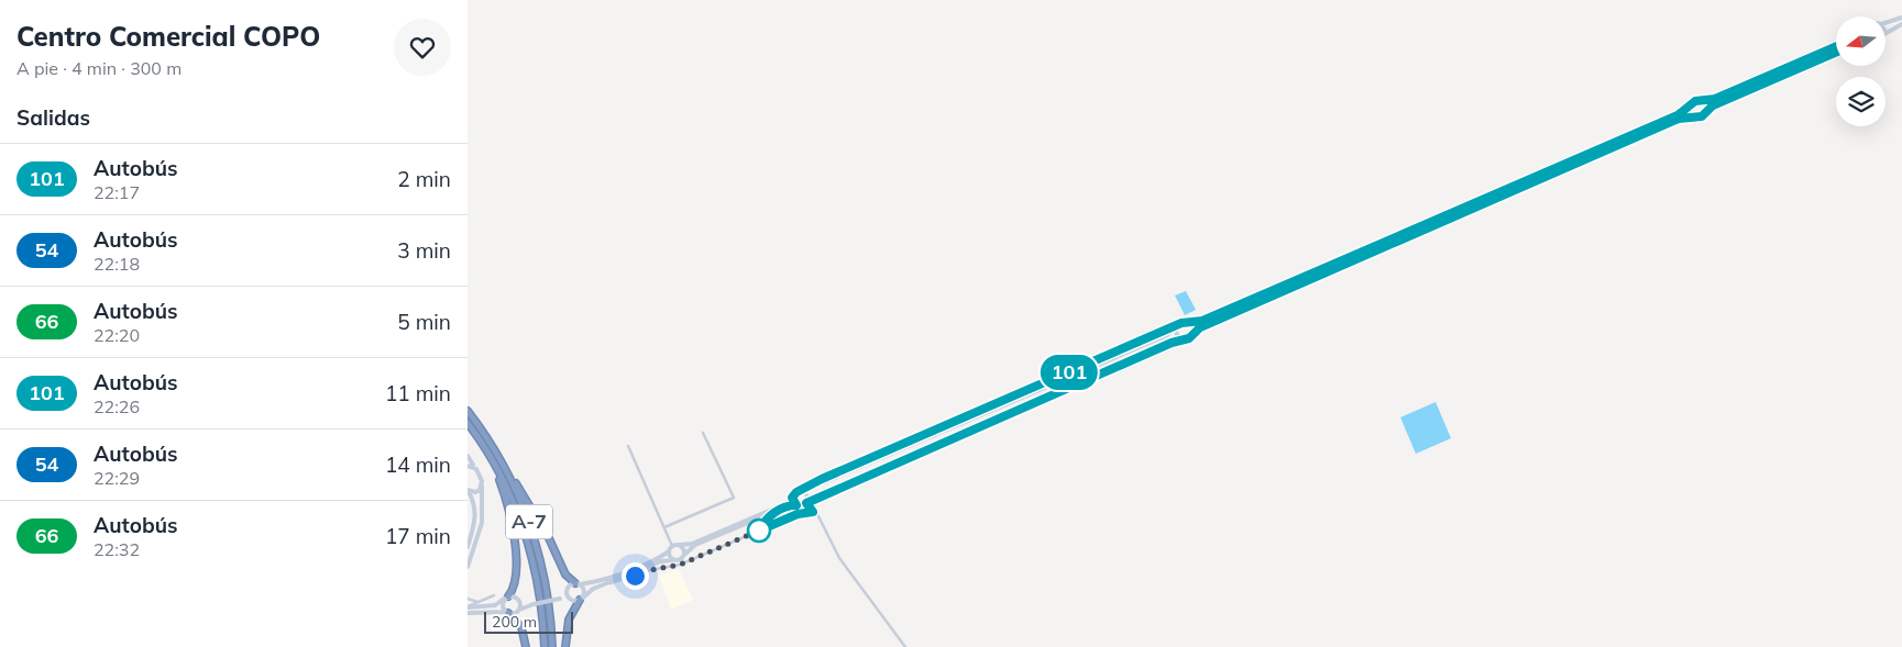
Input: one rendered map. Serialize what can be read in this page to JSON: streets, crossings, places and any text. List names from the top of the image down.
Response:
{
  "streets": {
    "highway": ["A-7"]
  },
  "lines": ["bus line 101"],
  "scale_bar": "200 m",
  "north": "left",
  "page": {
    "heading": [
      ["Centro Comercial COPO", "A pie · 4 min · 300 m"],
      "Salidas"
    ],
    "on_map": "101",
    "list": [
      {
        "mark": "101",
        "name": "Autobús",
        "note": "22:17",
        "value": "2 min"
      },
      {
        "mark": "54",
        "name": "Autobús",
        "note": "22:18",
        "value": "3 min"
      },
      {
        "mark": "66",
        "name": "Autobús",
        "note": "22:20",
        "value": "5 min"
      },
      {
        "mark": "101",
        "name": "Autobús",
        "note": "22:26",
        "value": "11 min"
      },
      {
        "mark": "54",
        "name": "Autobús",
        "note": "22:29",
        "value": "14 min"
      },
      {
        "mark": "66",
        "name": "Autobús",
        "note": "22:32",
        "value": "17 min"
      }
    ],
    "scale": "200 m"
  }
}
